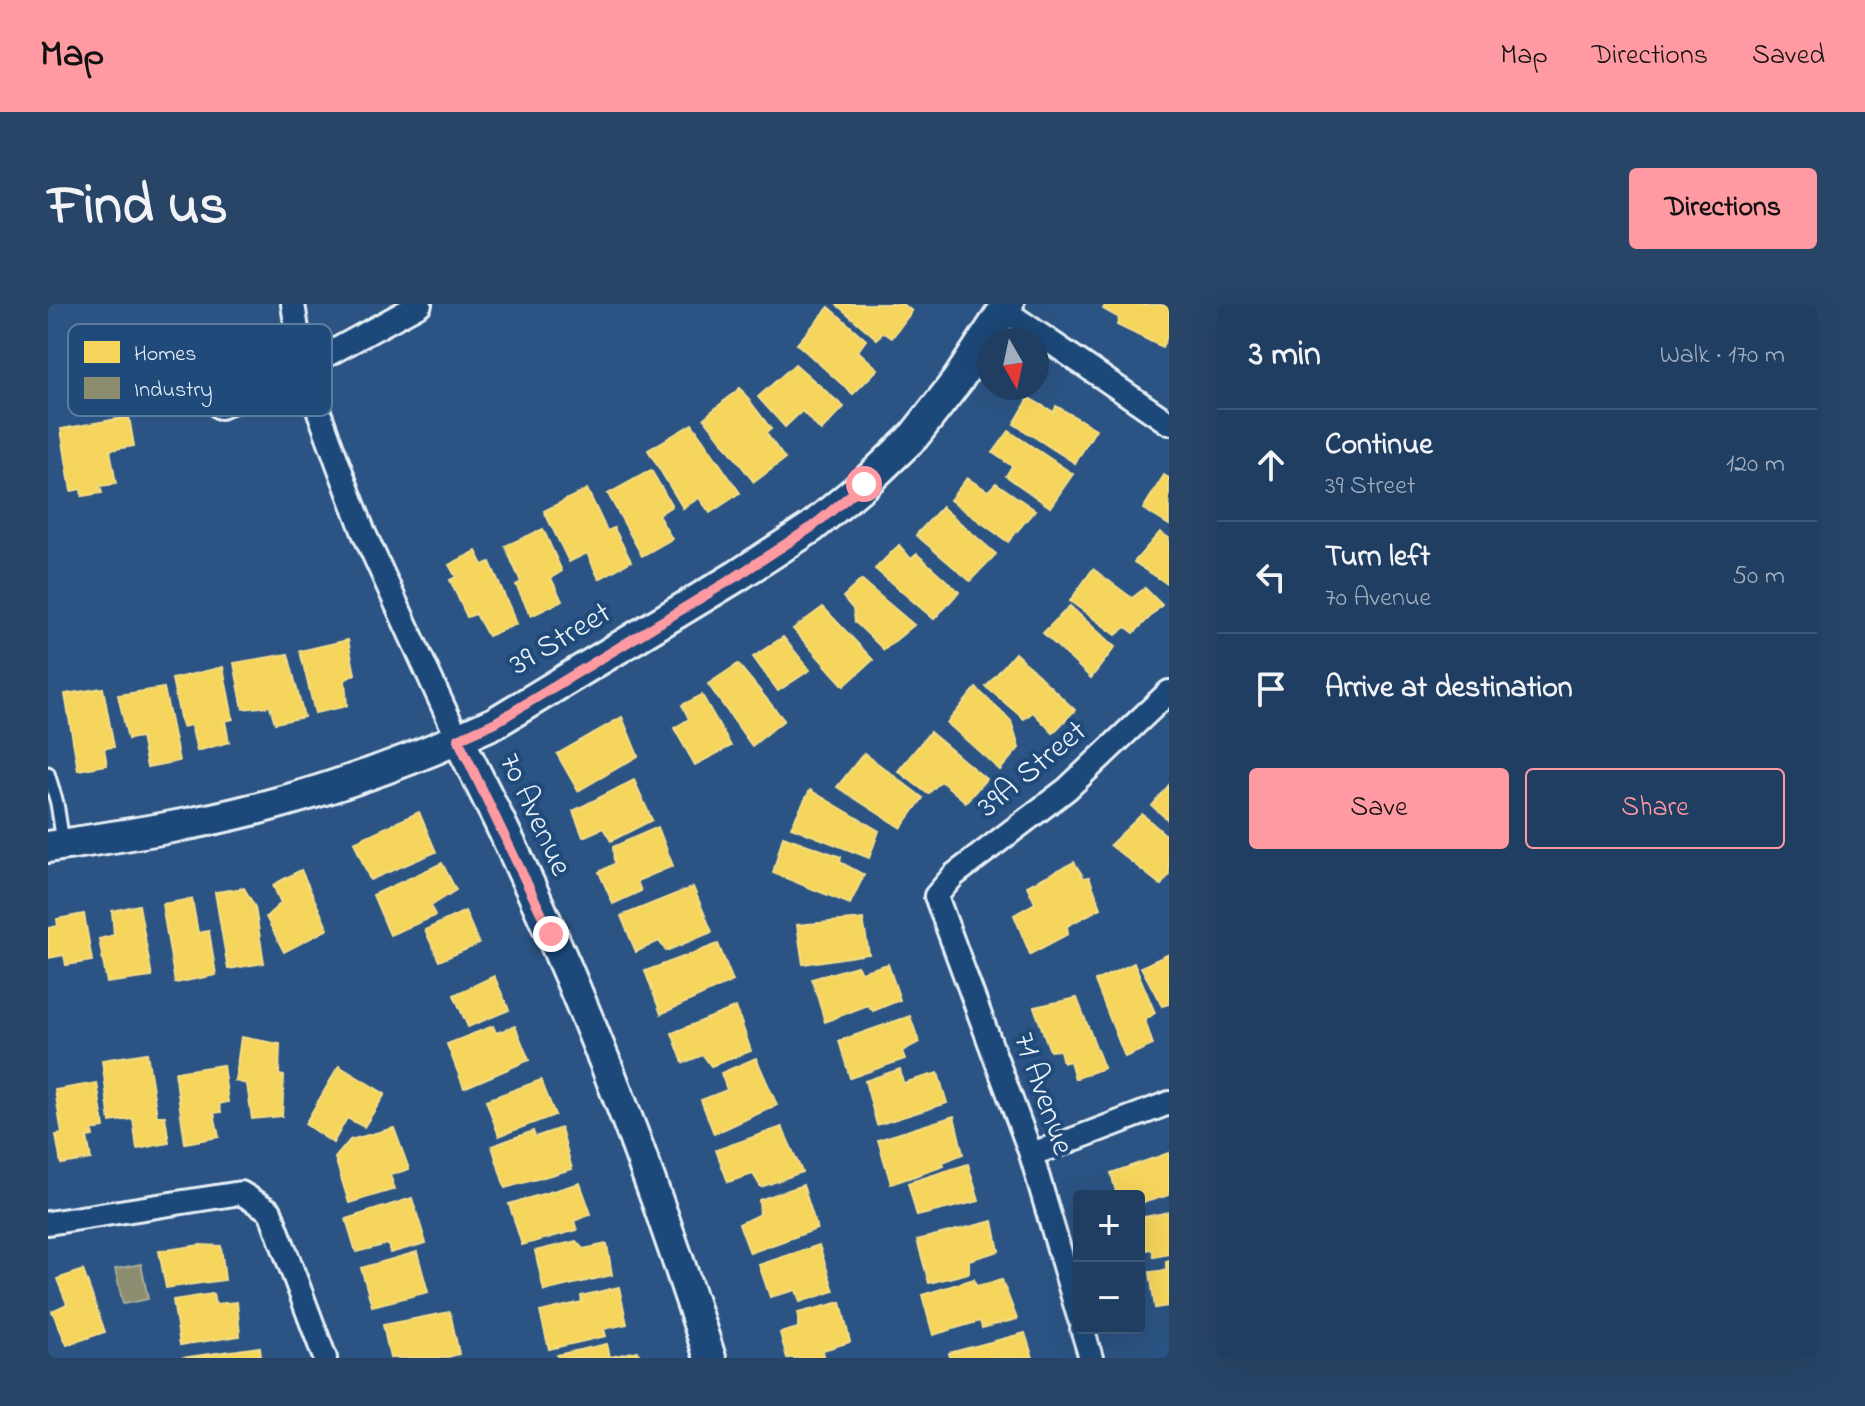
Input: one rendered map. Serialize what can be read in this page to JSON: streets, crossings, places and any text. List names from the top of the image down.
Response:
{
  "streets": {
    "street": [
      "39 Street",
      "39A Street",
      "70 Avenue",
      "71 Avenue"
    ]
  },
  "crossings": [
    ["39 Street", "70 Avenue"],
    ["39A Street", "71 Avenue"]
  ],
  "legend": ["Homes", "Industry"],
  "north": "bottom",
  "page": {
    "header": "Map",
    "nav": ["Map", "Directions", "Saved"],
    "title": "Find us",
    "buttons": [
      "Directions",
      ["Save", "Share"]
    ],
    "heading": ["3 min", "Walk · 170 m"],
    "list": [
      ["Continue", "39 Street", "120 m"],
      ["Turn left", "70 Avenue", "50 m"],
      "Arrive at destination"
    ],
    "map_buttons": ["+", "−"]
  }
}
